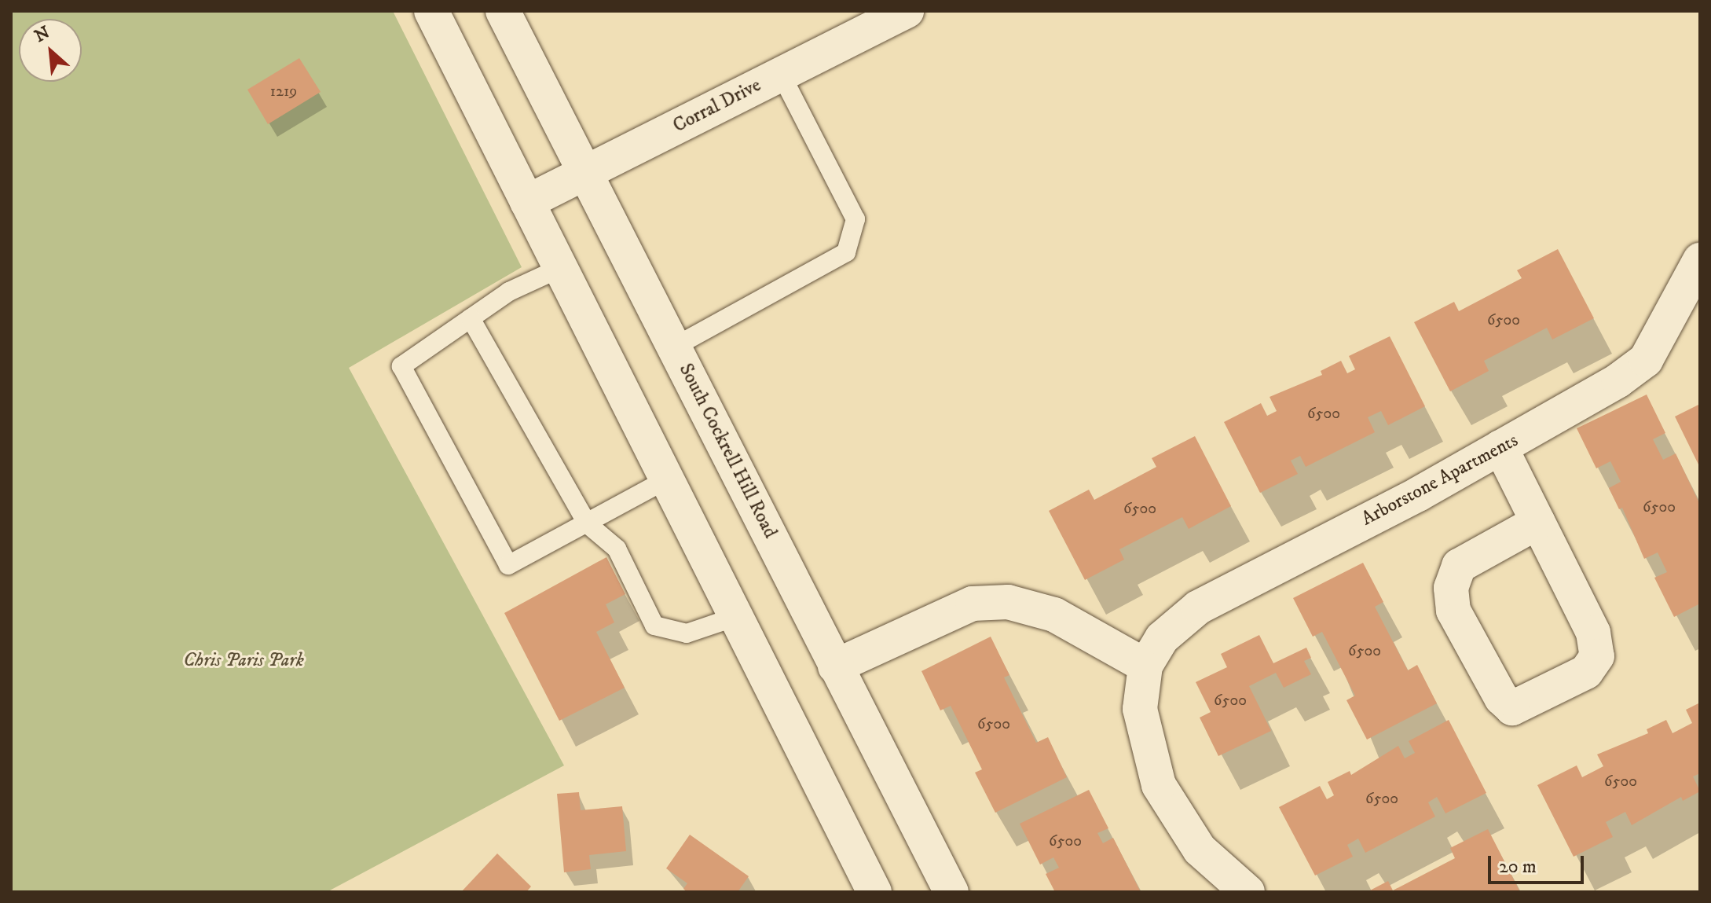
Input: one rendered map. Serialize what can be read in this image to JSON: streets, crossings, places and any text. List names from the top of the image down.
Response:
{
  "streets": {
    "street": ["Corral Drive", "South Cockrell Hill Road", "Arborstone Apartments"]
  },
  "crossings": [
    ["Corral Drive", "South Cockrell Hill Road"]
  ],
  "parks": ["Chris Paris Park"],
  "house_numbers": [
    "1219",
    "6500",
    "6500",
    "6500",
    "6500",
    "6500",
    "6500",
    "6500",
    "6500",
    "6500",
    "6500"
  ],
  "scale_bar": "20 m",
  "north": "top left"
}
